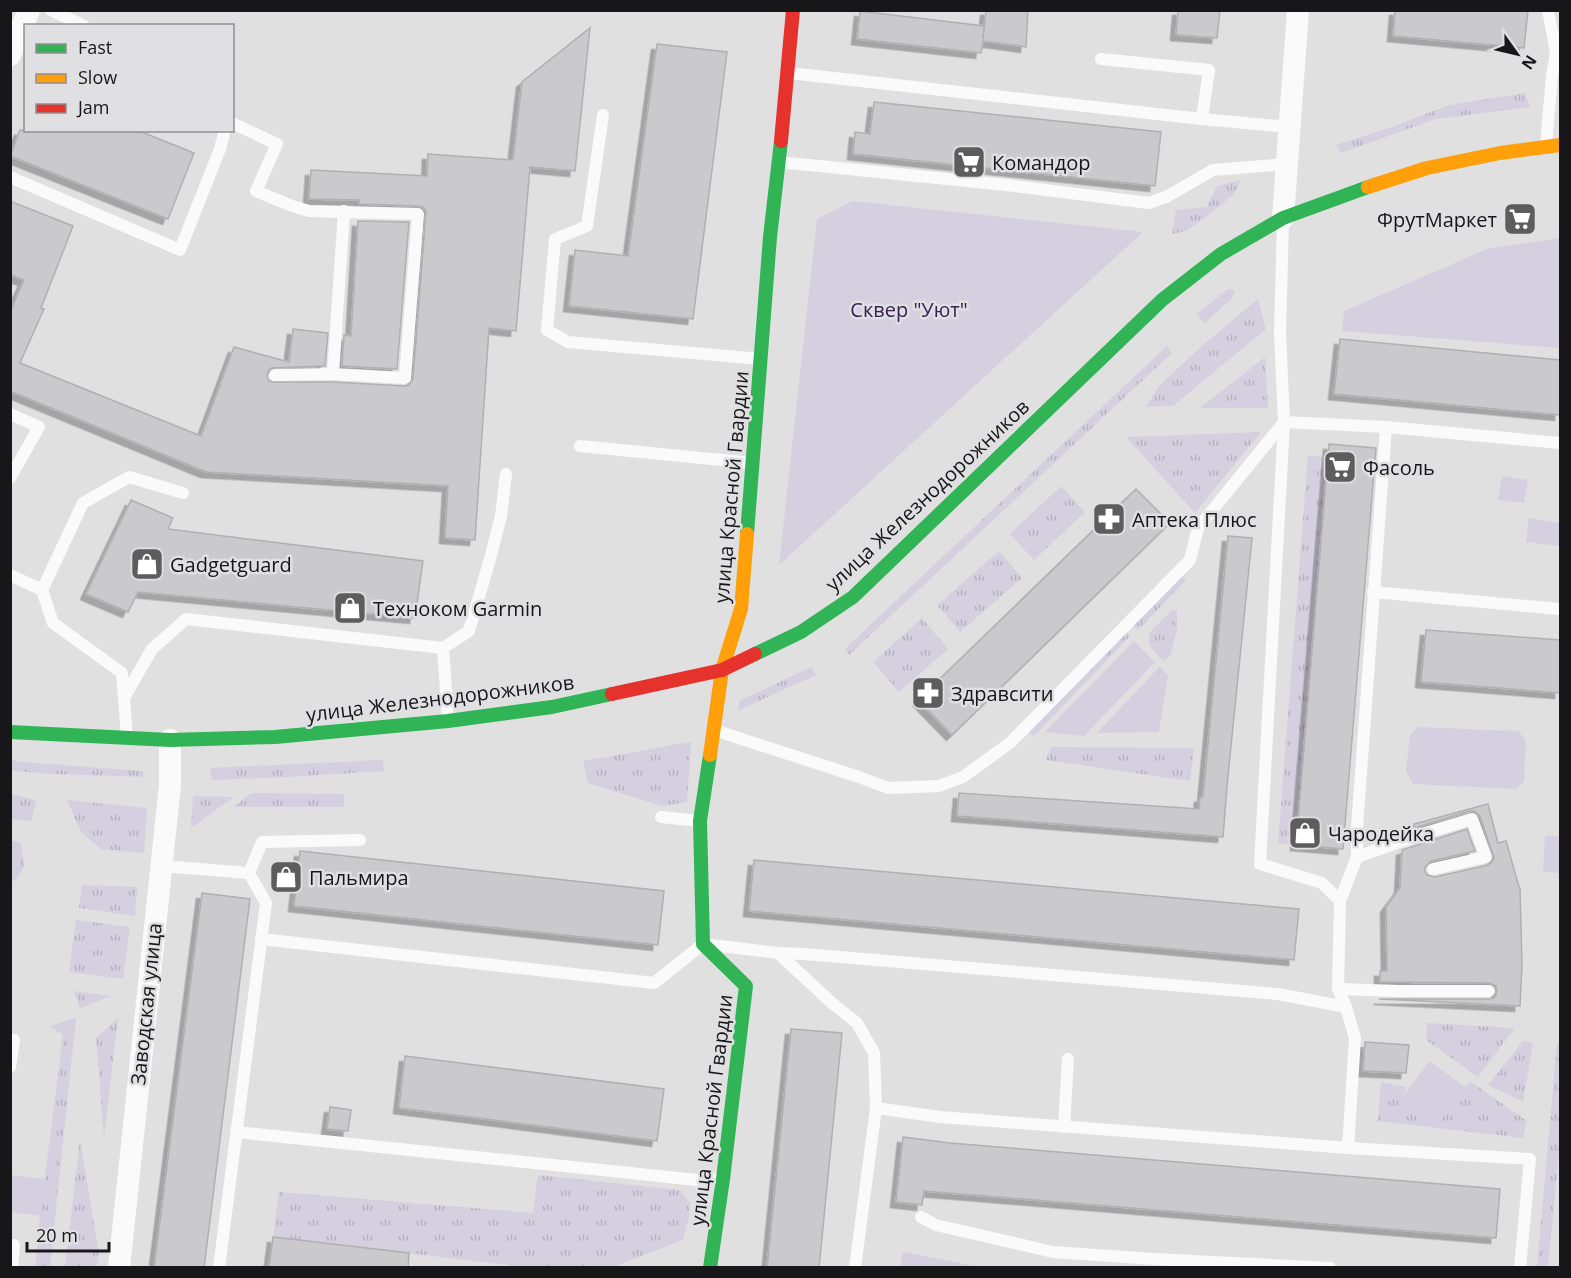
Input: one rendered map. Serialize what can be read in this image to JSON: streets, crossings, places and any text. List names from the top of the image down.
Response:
{
  "streets": {
    "street": ["улица Красной Гвардии", "улица Железнодорожников", "Заводская улица"]
  },
  "crossings": [
    ["улица Красной Гвардии", "улица Железнодорожников"],
    ["улица Железнодорожников", "Заводская улица"]
  ],
  "parks": ["Сквер \"Уют\""],
  "places": {
    "supermarket": ["Командор", "ФрутМаркет", "Фасоль"],
    "pharmacy": ["Аптека Плюс", "Здравсити"],
    "shop": [
      "Gadgetguard",
      "Техноком Garmin",
      "Чародейка",
      "Пальмира"
    ]
  },
  "legend": ["Fast", "Slow", "Jam"],
  "scale_bar": "20 m",
  "north": "bottom right"
}
